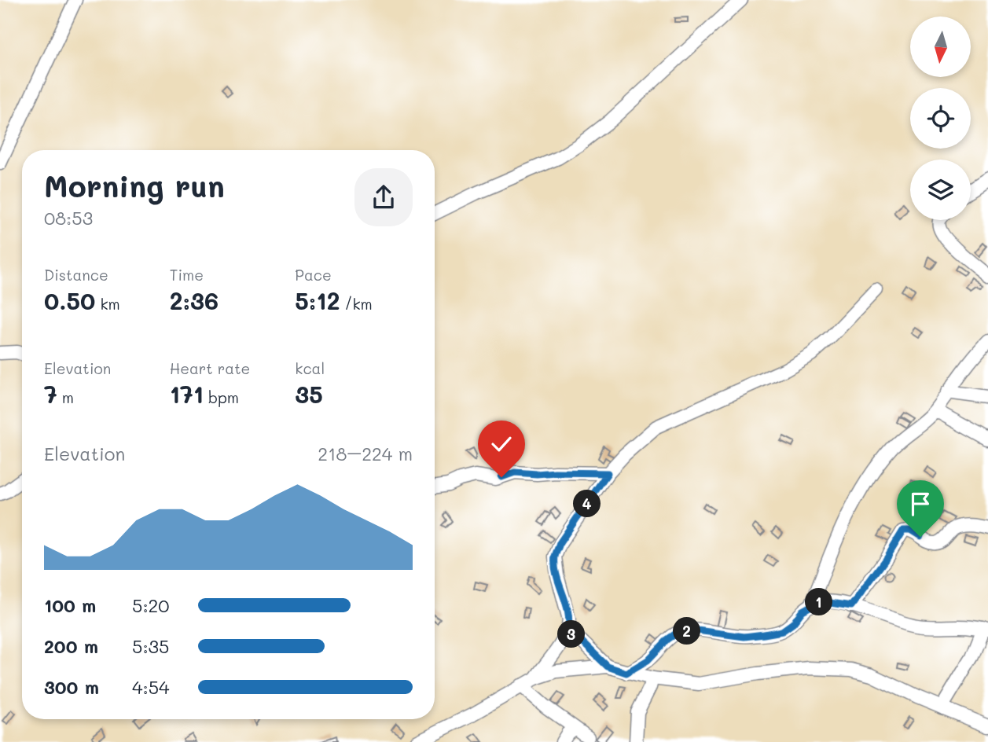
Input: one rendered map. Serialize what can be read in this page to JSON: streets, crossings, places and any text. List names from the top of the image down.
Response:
{
  "north": "bottom",
  "page": {
    "heading": ["Morning run", "08:53"],
    "stats": [
      ["Distance", "0.50 km"],
      ["Time", "2:36"],
      ["Pace", "5:12 /km"],
      ["Elevation", "7 m"],
      ["Heart rate", "171 bpm"],
      ["kcal", "35"]
    ],
    "chart": ["Elevation", "218–224 m"],
    "pins": [
      "4",
      "1",
      "2",
      "3"
    ],
    "list": [
      {
        "name": "100 m",
        "note": "5:20"
      },
      {
        "name": "200 m",
        "note": "5:35"
      },
      {
        "name": "300 m",
        "note": "4:54"
      }
    ]
  }
}
